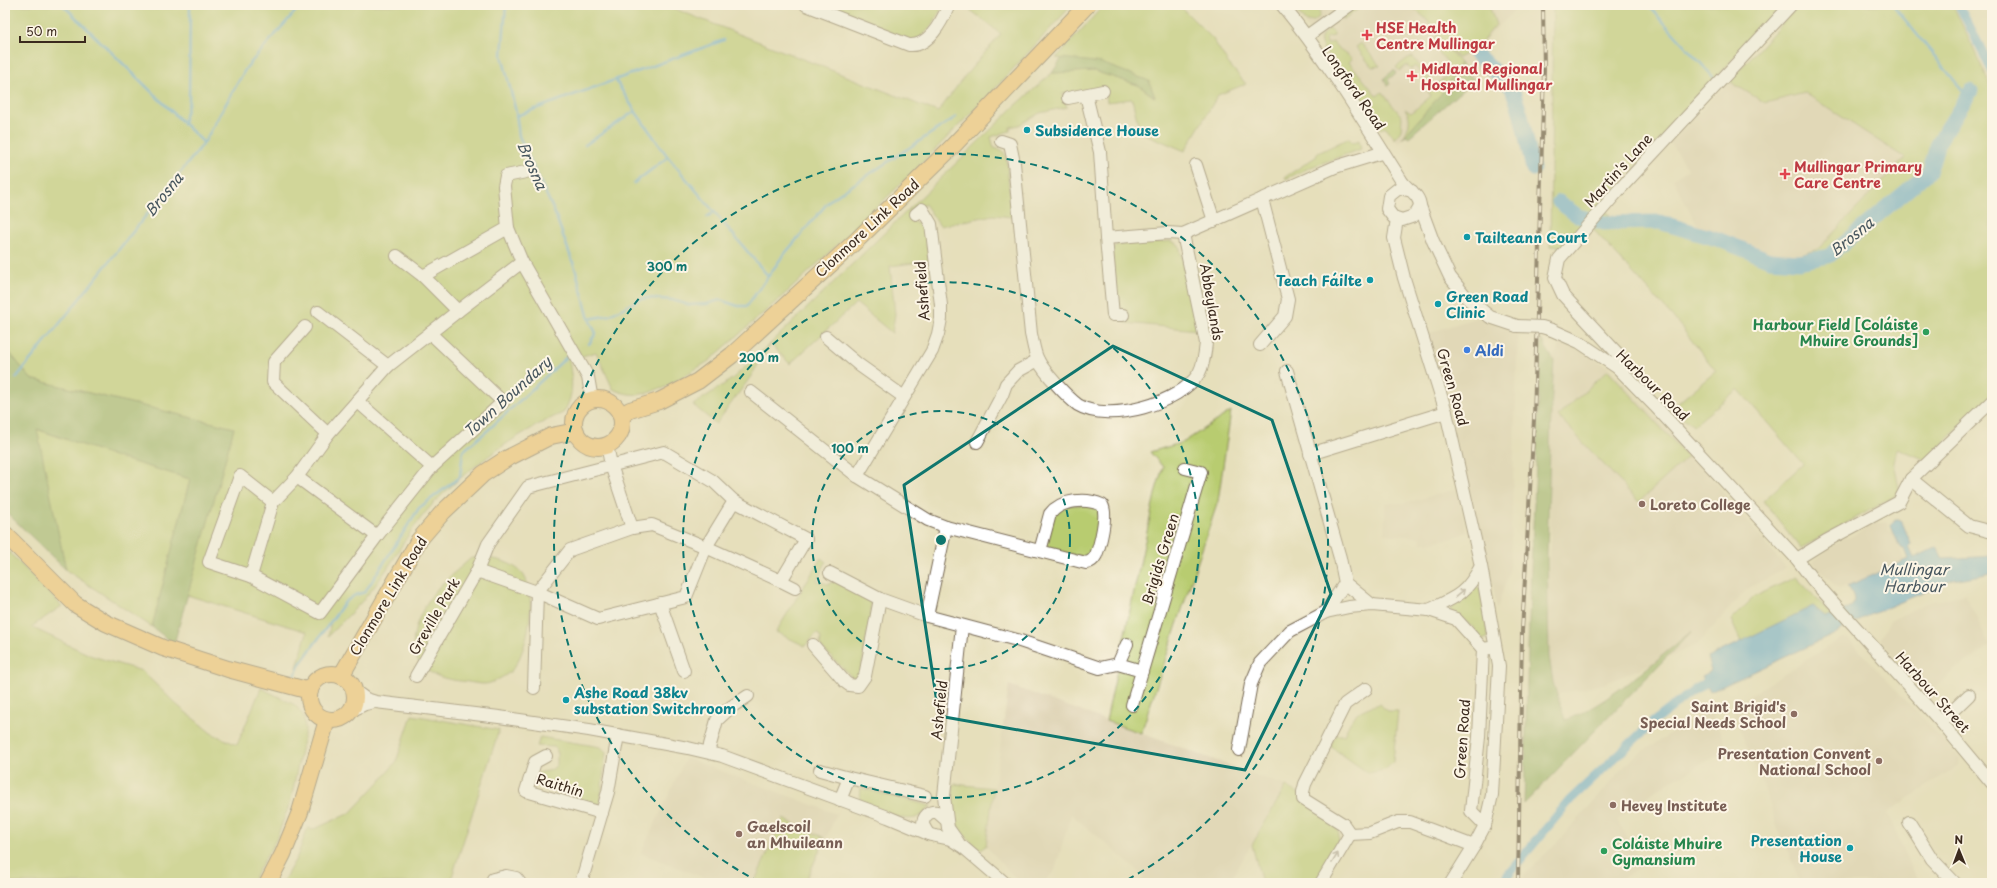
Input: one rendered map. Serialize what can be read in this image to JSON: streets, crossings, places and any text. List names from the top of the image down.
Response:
{
  "streets": {
    "main road": ["Clonmore Link Road"],
    "street": [
      "Longford Road",
      "Martin's Lane",
      "Ashefield",
      "Abbeylands",
      "Harbour Road",
      "Green Road",
      "Brigids Green",
      "Greville Park",
      "Harbour Street",
      "Raithín"
    ]
  },
  "crossings": [
    ["Longford Road", "Harbour Road"],
    ["Longford Road", "Green Road"],
    ["Martin's Lane", "Harbour Road"],
    ["Clonmore Link Road", "Greville Park"],
    ["Harbour Road", "Green Road"],
    ["Harbour Road", "Harbour Street"]
  ],
  "water": ["Brosna", "Town Boundary", "Mullingar Harbour"],
  "places": {
    "health": ["HSE Health Centre Mullingar", "Midland Regional Hospital Mullingar", "Mullingar Primary Care Centre"],
    "other": [
      "Subsidence House",
      "Tailteann Court",
      "Teach Fáilte",
      "Green Road Clinic",
      "Harbour Field [Coláiste Mhuire Grounds]",
      "Aldi",
      "Loreto College",
      "Ashe Road 38kv substation Switchroom",
      "Saint Brigid's Special Needs School",
      "Presentation Convent National School",
      "Hevey Institute",
      "Gaelscoil an Mhuileann",
      "Presentation House",
      "Coláiste Mhuire Gymansium"
    ]
  },
  "scale_bar": "50 m",
  "north": "top",
  "rings": ["300 m", "200 m", "100 m"]
}
